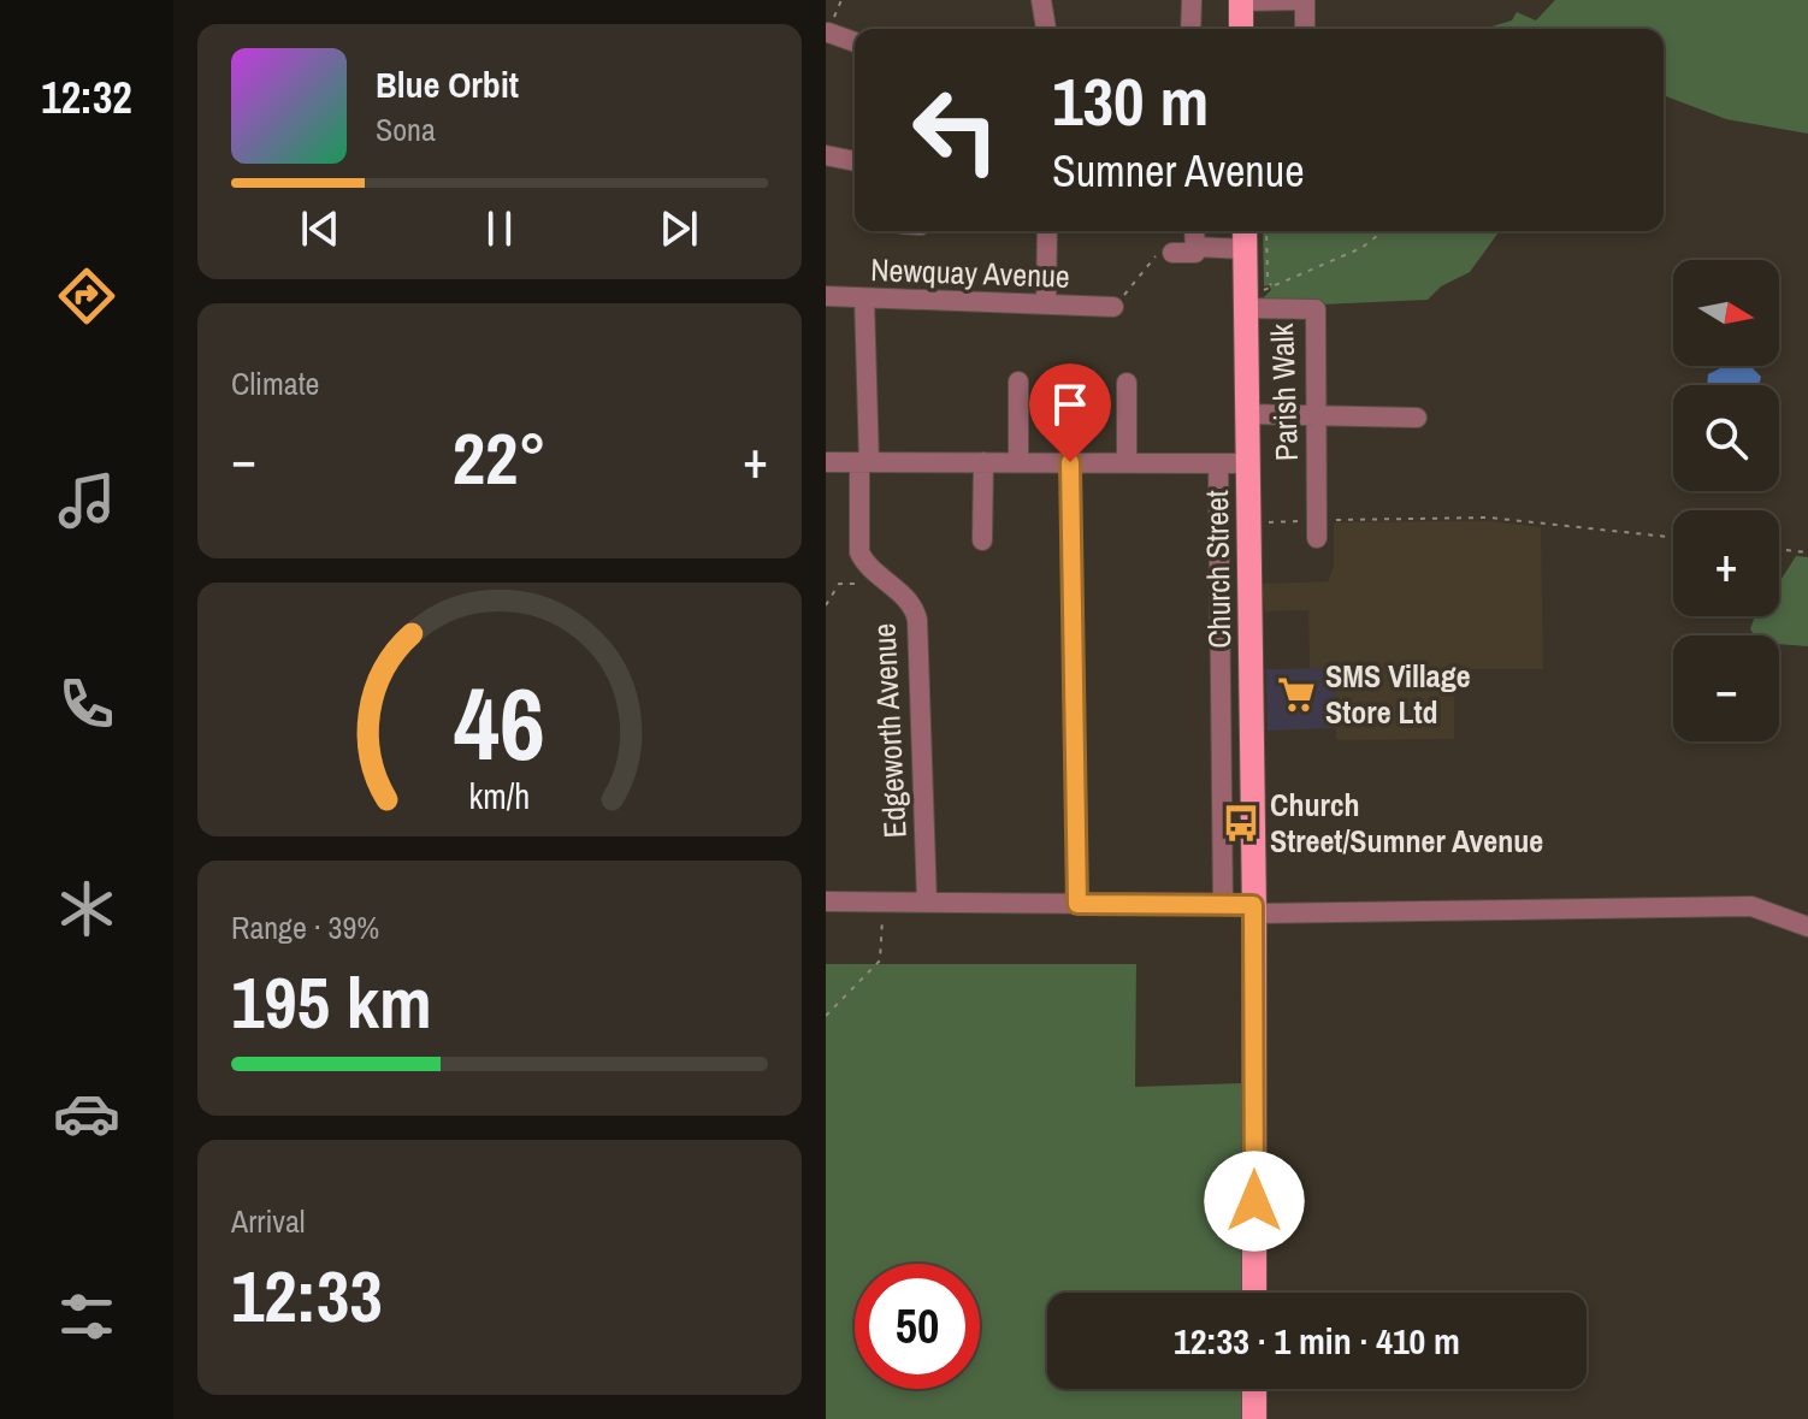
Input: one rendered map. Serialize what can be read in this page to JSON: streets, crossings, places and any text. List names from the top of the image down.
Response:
{
  "streets": {
    "main road": ["Church Street"],
    "street": ["Newquay Avenue", "Parish Walk", "Edgeworth Avenue"]
  },
  "crossings": [
    ["Newquay Avenue", "Edgeworth Avenue"],
    ["Parish Walk", "Church Street"]
  ],
  "places": {
    "supermarket": ["SMS Village Store Ltd"],
    "bus stop": ["Church Street/Sumner Avenue"]
  },
  "north": "right",
  "page": {
    "tabs": "12:32",
    "turn": ["130 m", "Sumner Avenue"],
    "song": ["Blue Orbit", "Sona"],
    "map_buttons": ["+", "−"],
    "tile": [
      "Climate",
      ["Range · 39%", "195 km"],
      ["Arrival", "12:33"]
    ],
    "heat": ["−", "22°", "+"],
    "limit": "50",
    "trip": "12:33 · 1 min · 410 m",
    "gauge": ["46", "km/h"]
  }
}
